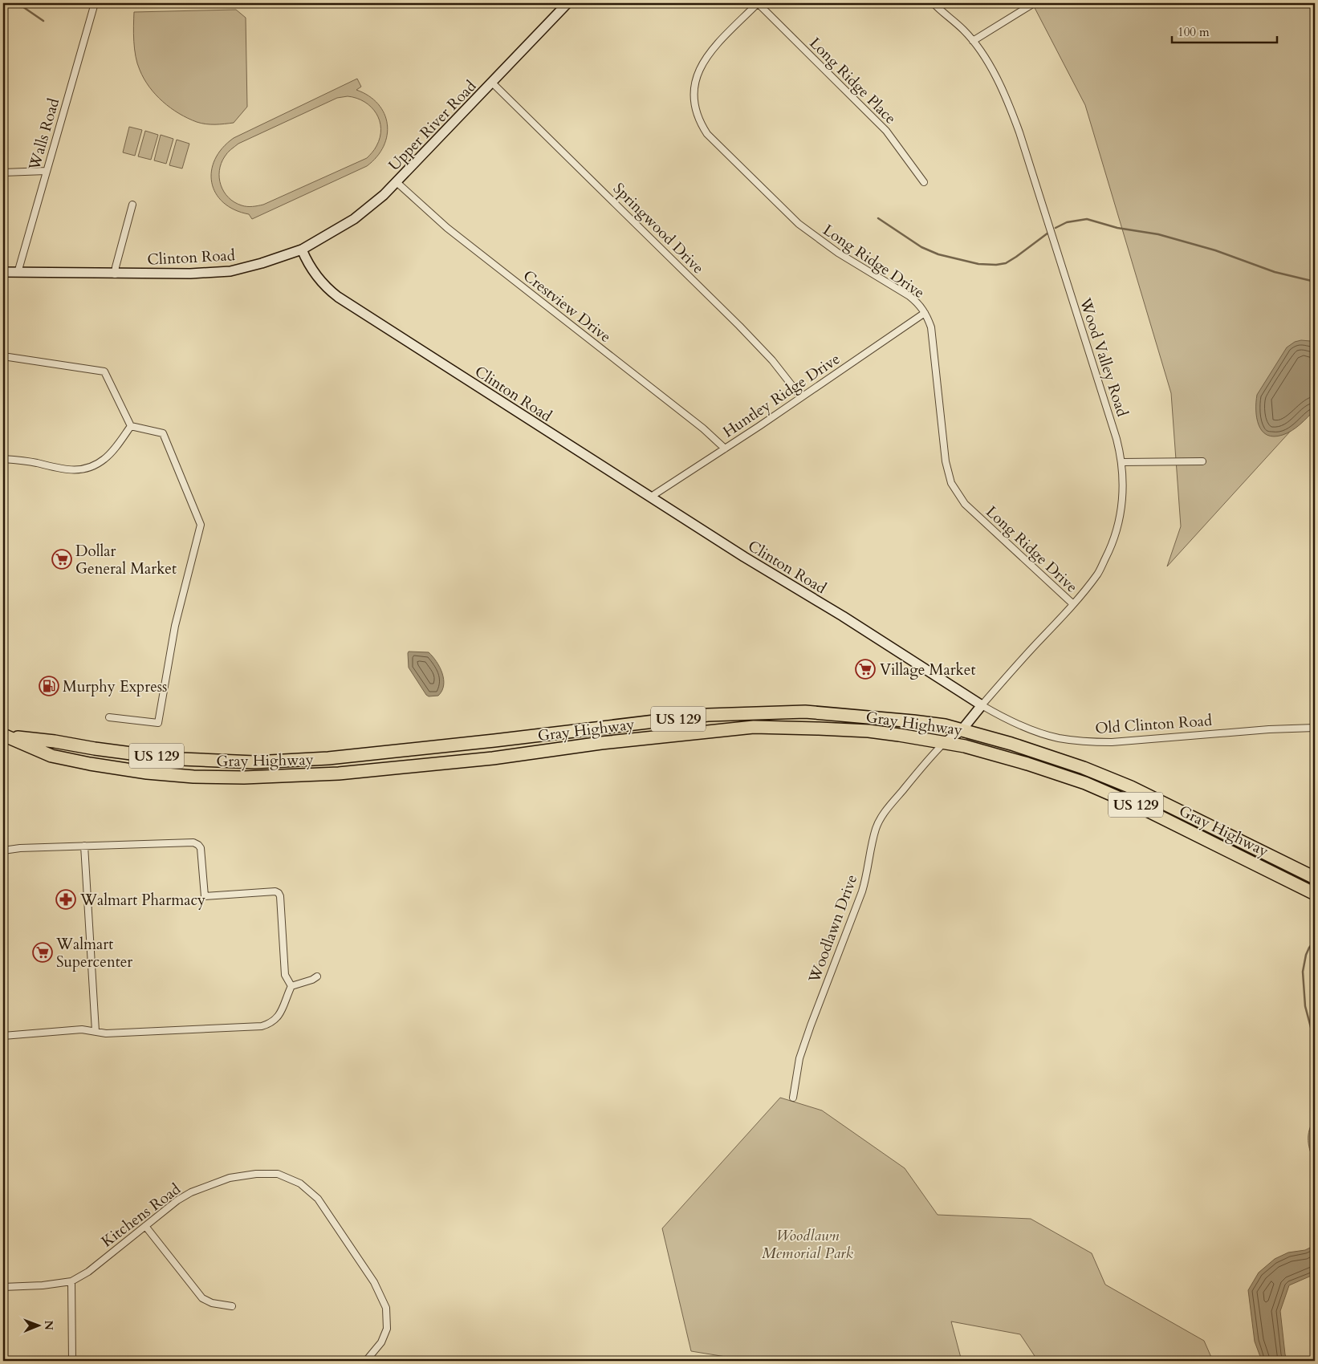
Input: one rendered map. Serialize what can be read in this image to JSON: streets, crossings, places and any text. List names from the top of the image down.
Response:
{
  "streets": {
    "highway": ["US 129", "Gray Highway"],
    "street": [
      "Long Ridge Place",
      "Upper River Road",
      "Walls Road",
      "Springwood Drive",
      "Clinton Road",
      "Long Ridge Drive",
      "Crestview Drive",
      "Wood Valley Road",
      "Huntley Ridge Drive",
      "Old Clinton Road",
      "Woodlawn Drive",
      "Kitchens Road"
    ]
  },
  "crossings": [
    ["Long Ridge Place", "Long Ridge Drive"],
    ["Upper River Road", "Springwood Drive"],
    ["Upper River Road", "Clinton Road"],
    ["Upper River Road", "Crestview Drive"],
    ["Walls Road", "Clinton Road"],
    ["Springwood Drive", "Huntley Ridge Drive"],
    ["Clinton Road", "Wood Valley Road"],
    ["Clinton Road", "Huntley Ridge Drive"],
    ["Clinton Road", "Old Clinton Road"],
    ["Long Ridge Drive", "Wood Valley Road"],
    ["Long Ridge Drive", "Huntley Ridge Drive"],
    ["Crestview Drive", "Huntley Ridge Drive"],
    ["Wood Valley Road", "Old Clinton Road"],
    ["Gray Highway", "Woodlawn Drive"]
  ],
  "parks": ["Woodlawn Memorial Park"],
  "places": {
    "supermarket": ["Dollar General Market", "Village Market", "Walmart Supercenter"],
    "fuel station": ["Murphy Express"],
    "pharmacy": ["Walmart Pharmacy"]
  },
  "scale_bar": "100 m",
  "north": "right"
}
